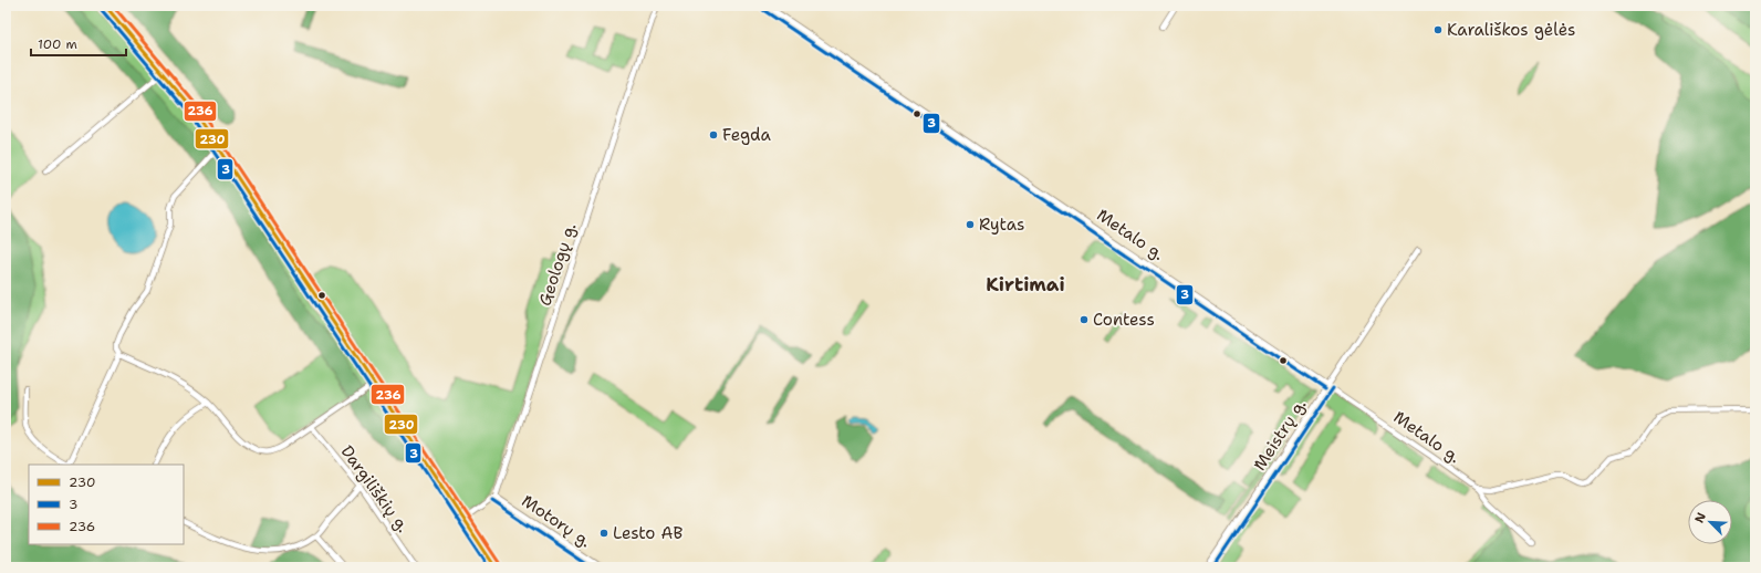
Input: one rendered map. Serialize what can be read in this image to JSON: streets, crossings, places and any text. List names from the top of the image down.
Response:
{
  "streets": {
    "street": [
      "Metalo g.",
      "Geologų g.",
      "Meistrų g.",
      "Dargiliškių g.",
      "Motorų g."
    ]
  },
  "crossings": [
    ["Metalo g.", "Meistrų g."],
    ["Geologų g.", "Motorų g."]
  ],
  "districts": ["Kirtimai"],
  "places": [
    "Karališkos gėlės",
    "Fegda",
    "Rytas",
    "Contess",
    "Lesto AB"
  ],
  "lines": ["transit line 230", "transit line 236", "transit line 3"],
  "legend": ["230", "3", "236"],
  "scale_bar": "100 m",
  "north": "top left"
}
